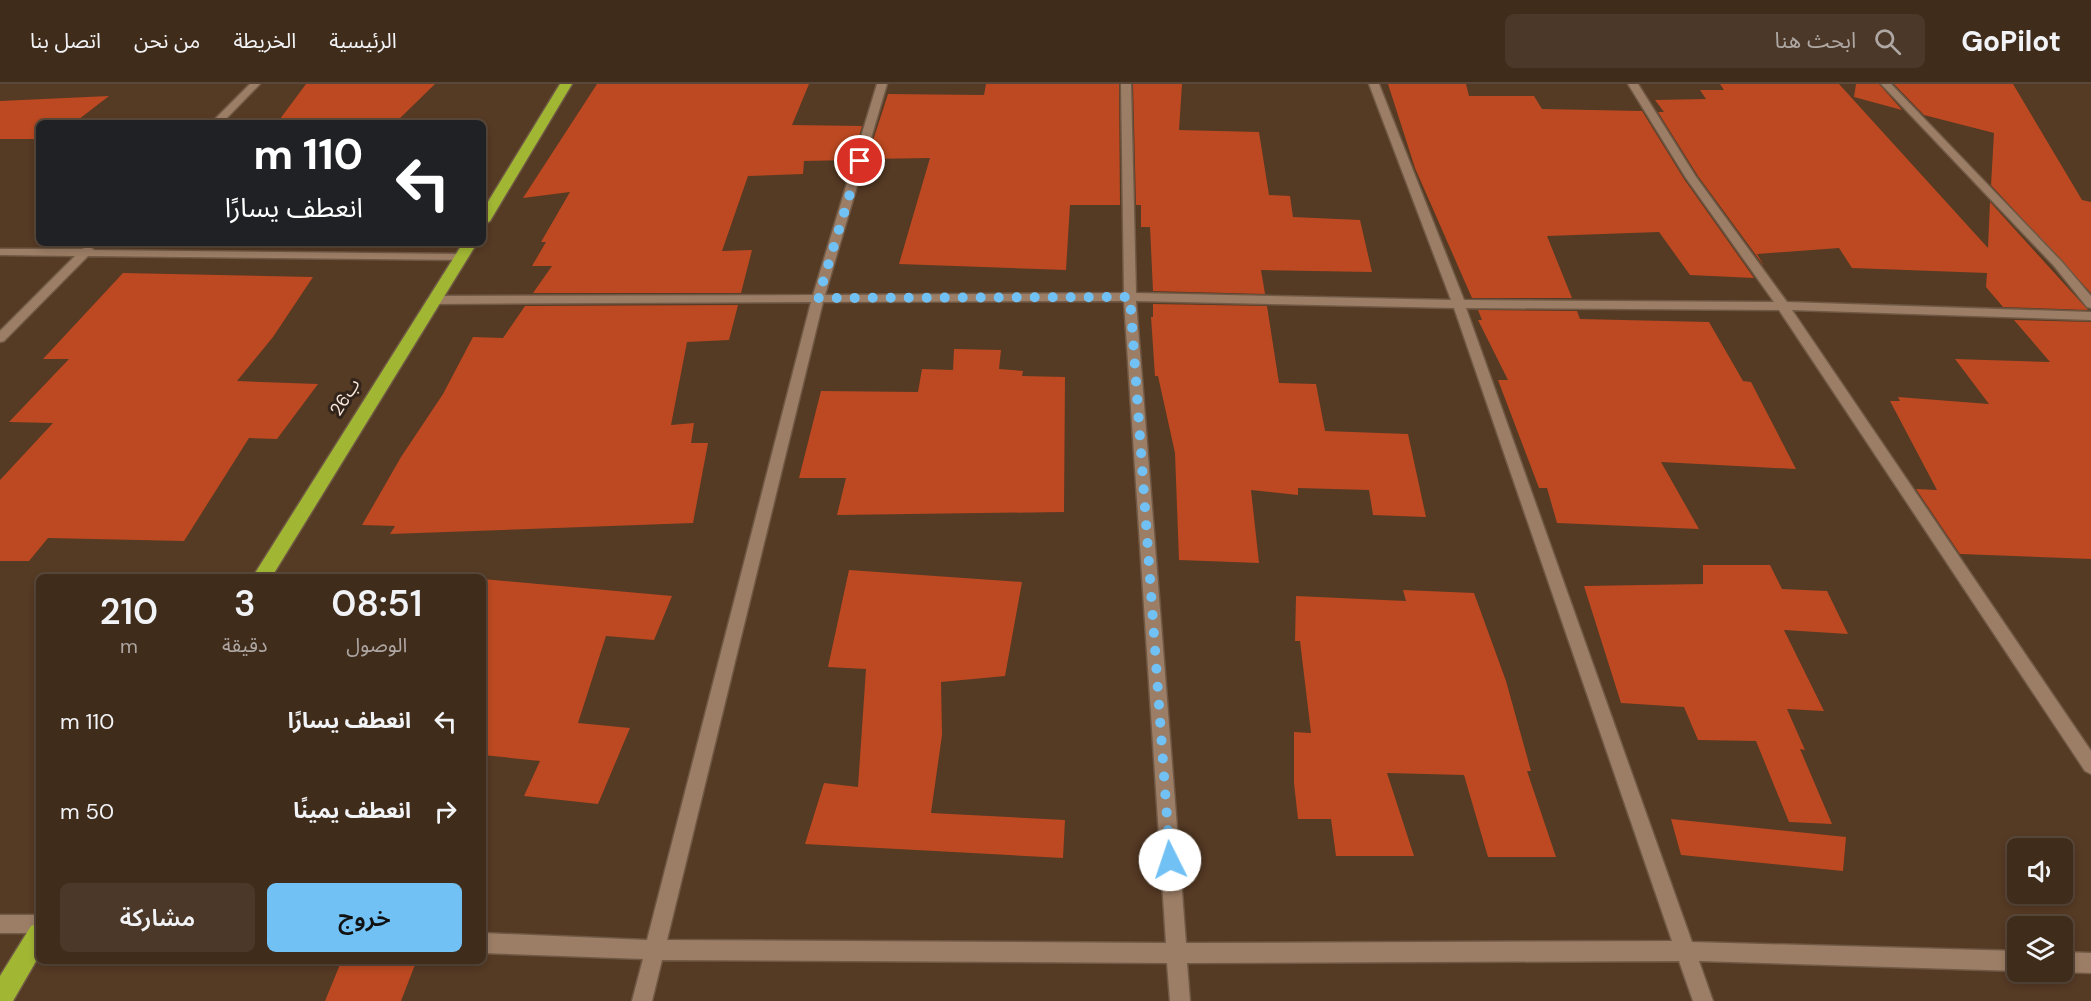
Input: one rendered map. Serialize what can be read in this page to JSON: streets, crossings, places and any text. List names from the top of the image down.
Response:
{
  "streets": {
    "highway": ["26ب"]
  },
  "page": {
    "header": "GoPilot",
    "search": "ابحث هنا",
    "nav": [
      "الرئيسية",
      "الخريطة",
      "من نحن",
      "اتصل بنا"
    ],
    "turn": ["110 m", "انعطف يسارًا"],
    "eta": [
      "08:51",
      "الوصول",
      "3",
      "دقيقة",
      "210",
      "m"
    ],
    "list": [
      {
        "name": "انعطف يسارًا",
        "value": "110 m"
      },
      {
        "name": "انعطف يمينًا",
        "value": "50 m"
      }
    ],
    "buttons": ["خروج", "مشاركة"]
  }
}
